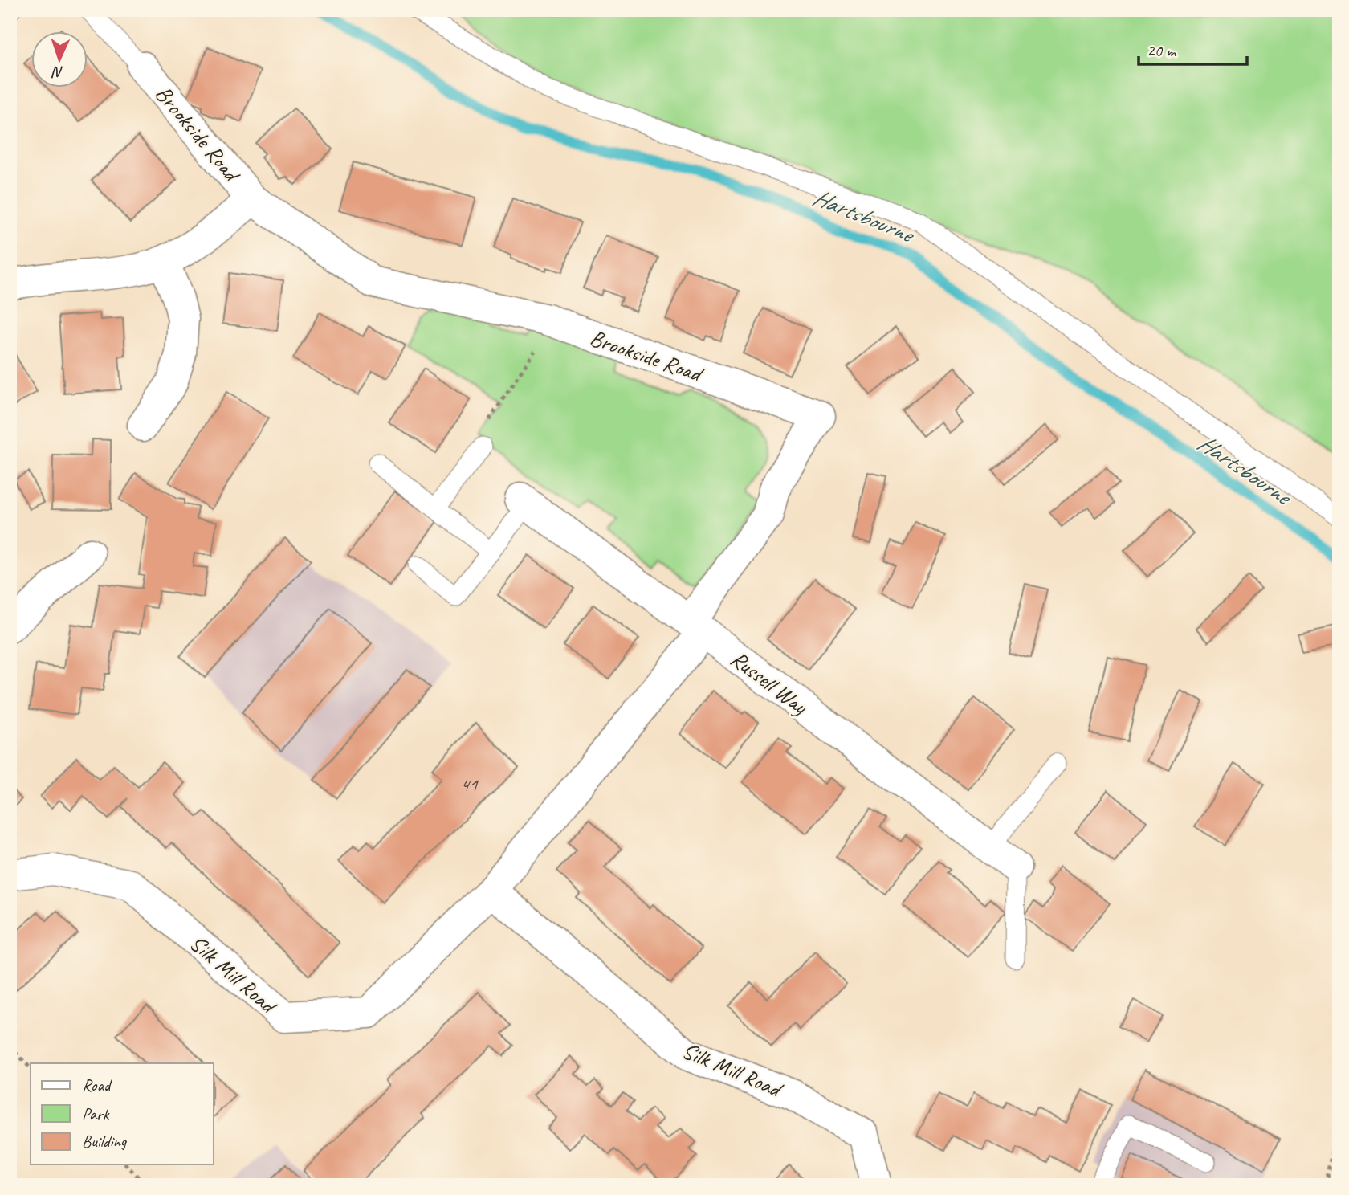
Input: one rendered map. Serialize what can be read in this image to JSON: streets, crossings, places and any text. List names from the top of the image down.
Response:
{
  "streets": {
    "street": ["Brookside Road", "Russell Way", "Silk Mill Road"]
  },
  "crossings": [
    ["Brookside Road", "Russell Way"],
    ["Brookside Road", "Silk Mill Road"],
    ["Russell Way", "Silk Mill Road"]
  ],
  "water": ["Hartsbourne"],
  "house_numbers": ["41"],
  "legend": ["Road", "Park", "Building"],
  "scale_bar": "20 m",
  "north": "bottom"
}
